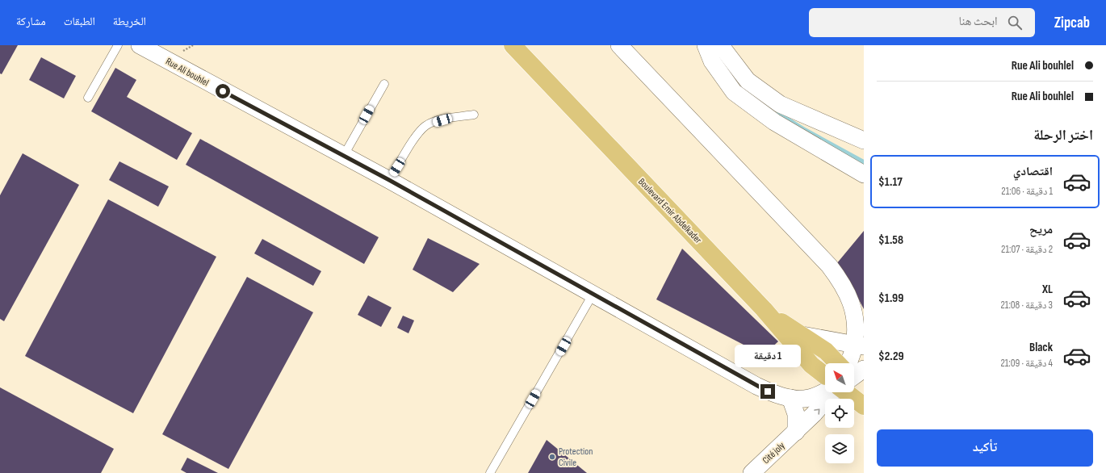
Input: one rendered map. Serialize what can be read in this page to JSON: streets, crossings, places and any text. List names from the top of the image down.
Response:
{
  "streets": {
    "main road": ["Boulevard Emir Abdelkader"],
    "street": ["Rue Ali bouhlel", "Cité joly"]
  },
  "one_way": ["Cité joly"],
  "places": ["Protection Civile"],
  "north": "top left",
  "page": {
    "header": "Zipcab",
    "search": "ابحث هنا",
    "nav": ["الخريطة", "الطبقات", "مشاركة"],
    "banner": ["Rue Ali bouhlel", "Rue Ali bouhlel"],
    "heading": "اختر الرحلة",
    "list": [
      {
        "name": "اقتصادي",
        "note": "1 دقيقة · 21:06",
        "value": "$1.17"
      },
      {
        "name": "مريح",
        "note": "2 دقيقة · 21:07",
        "value": "$1.58"
      },
      {
        "name": "XL",
        "note": "3 دقيقة · 21:08",
        "value": "$1.99"
      },
      {
        "name": "Black",
        "note": "4 دقيقة · 21:09",
        "value": "$2.29"
      }
    ],
    "bubble": "1 دقيقة",
    "buttons": "تأكيد"
  }
}
